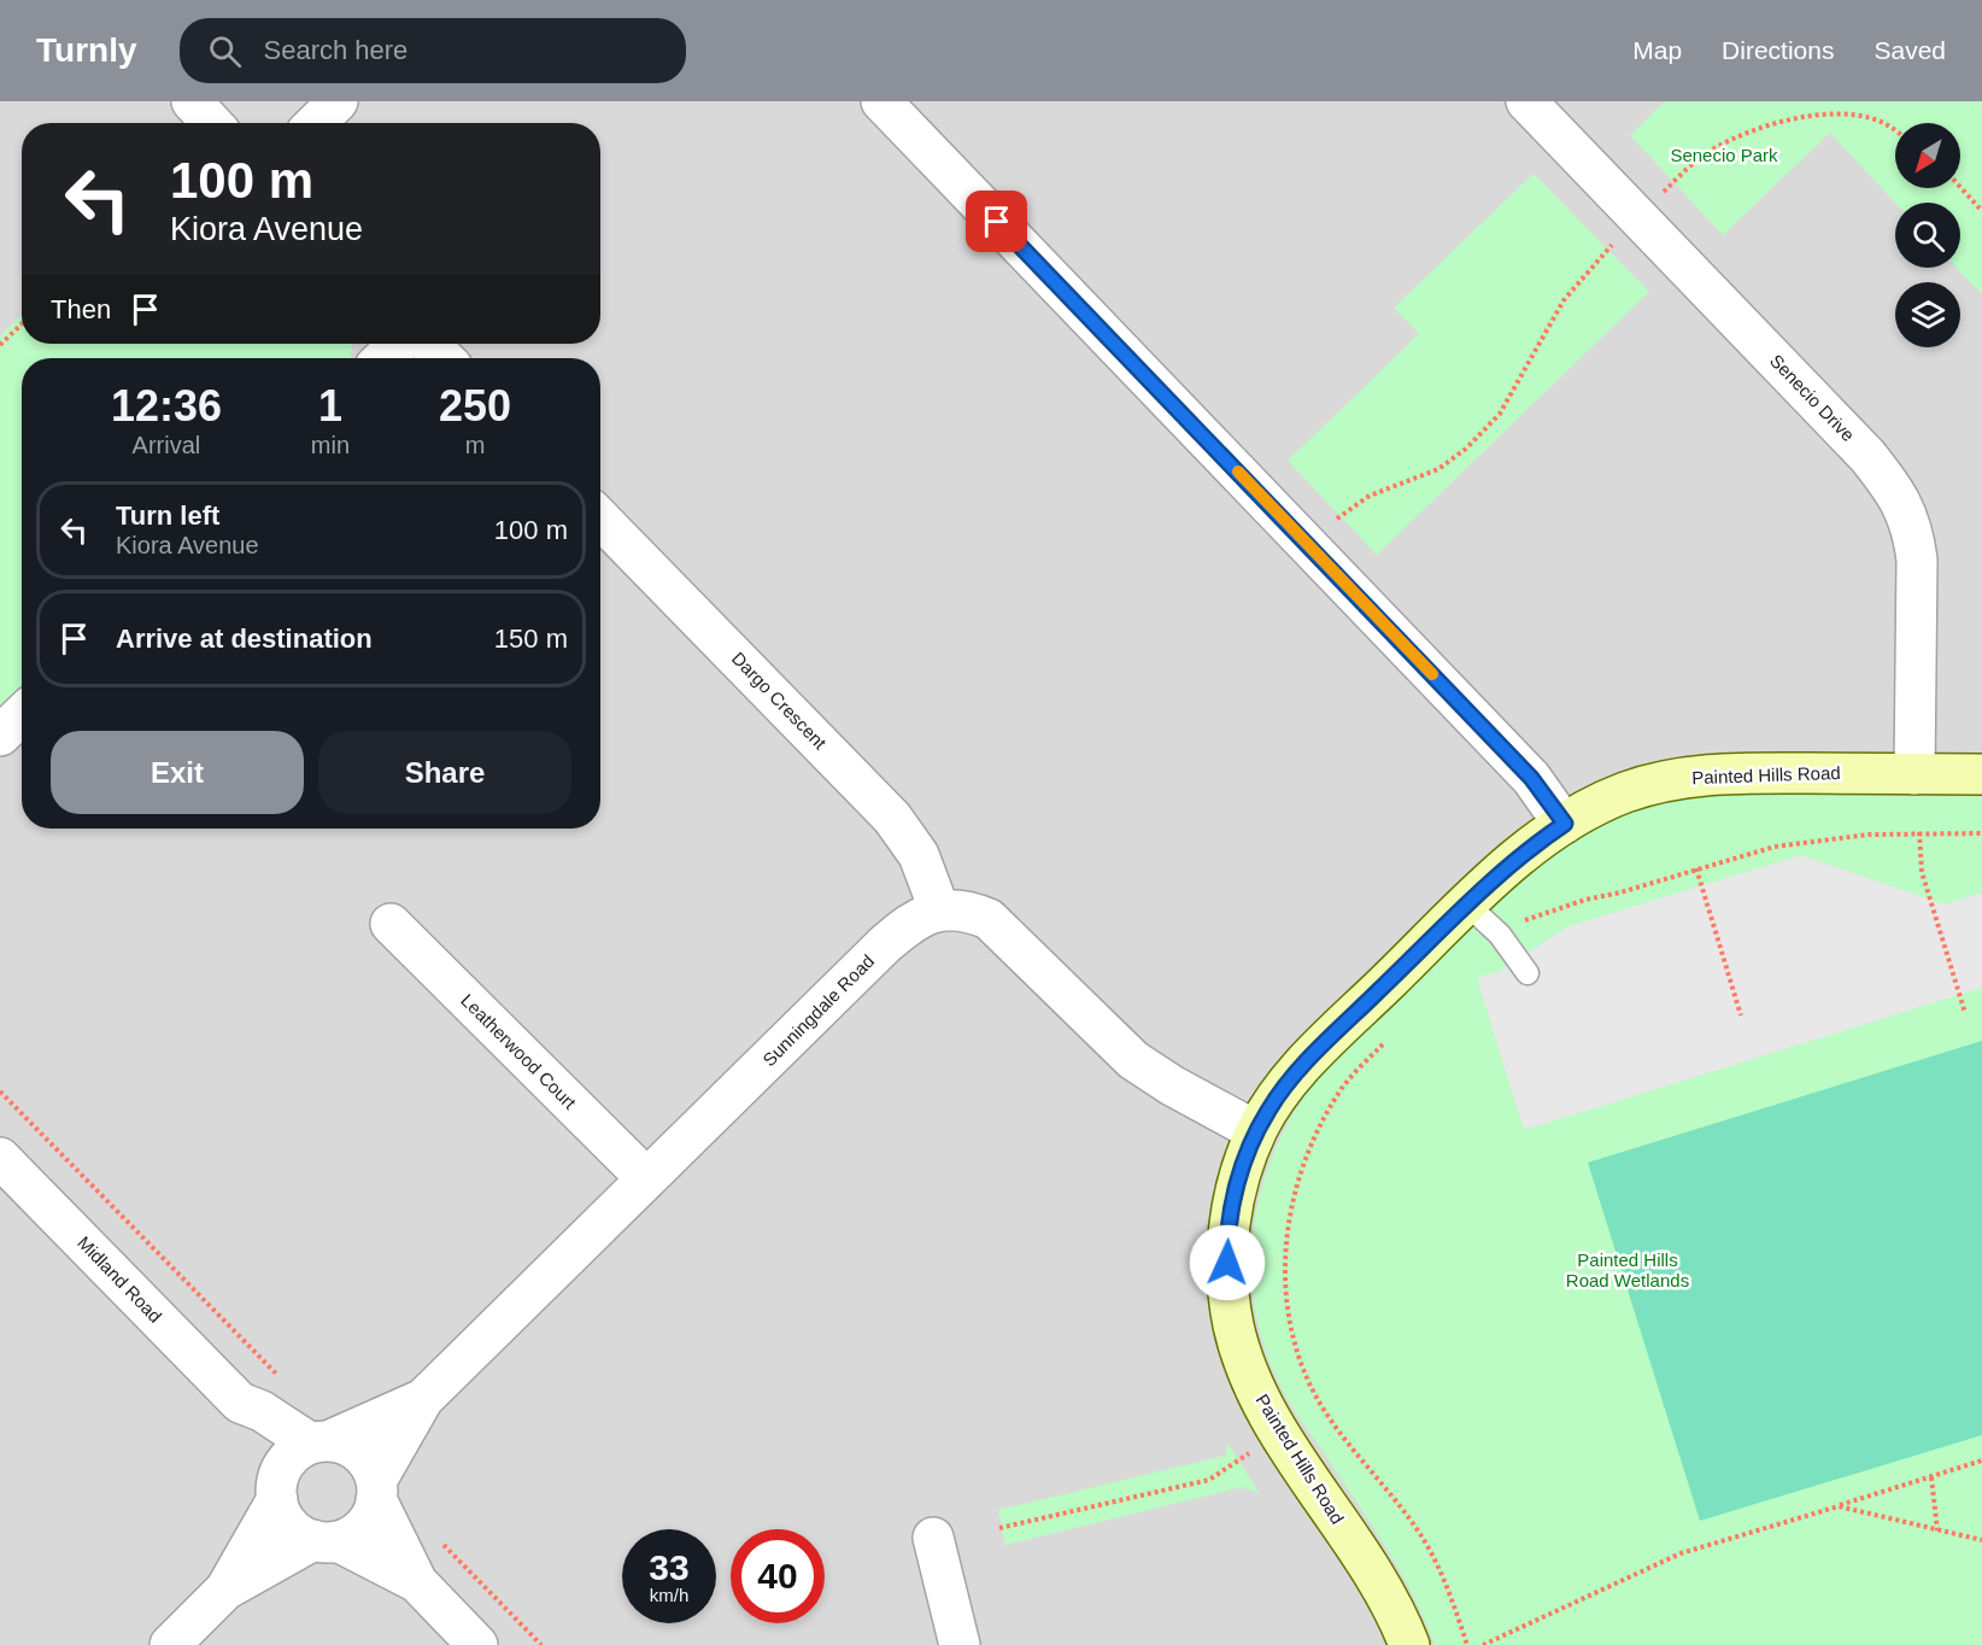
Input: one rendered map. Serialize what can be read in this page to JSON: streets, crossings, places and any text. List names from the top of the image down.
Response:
{
  "streets": {
    "street": [
      "Senecio Drive",
      "Dargo Crescent",
      "Painted Hills Road",
      "Sunningdale Road",
      "Leatherwood Court",
      "Midland Road"
    ]
  },
  "crossings": [
    ["Senecio Drive", "Painted Hills Road"],
    ["Dargo Crescent", "Sunningdale Road"],
    ["Sunningdale Road", "Leatherwood Court"],
    ["Sunningdale Road", "Midland Road"]
  ],
  "parks": ["Senecio Park", "Painted Hills Road Wetlands"],
  "north": "bottom left",
  "page": {
    "header": "Turnly",
    "search": "Search here",
    "nav": ["Map", "Directions", "Saved"],
    "turn": ["100 m", "Kiora Avenue"],
    "then": "Then",
    "eta": [
      "12:36",
      "Arrival",
      "1",
      "min",
      "250",
      "m"
    ],
    "list": [
      {
        "name": "Turn left",
        "note": "Kiora Avenue",
        "value": "100 m"
      },
      {
        "name": "Arrive at destination",
        "value": "150 m"
      }
    ],
    "buttons": ["Exit", "Share"],
    "speed": "33 km/h",
    "limit": "40"
  }
}
